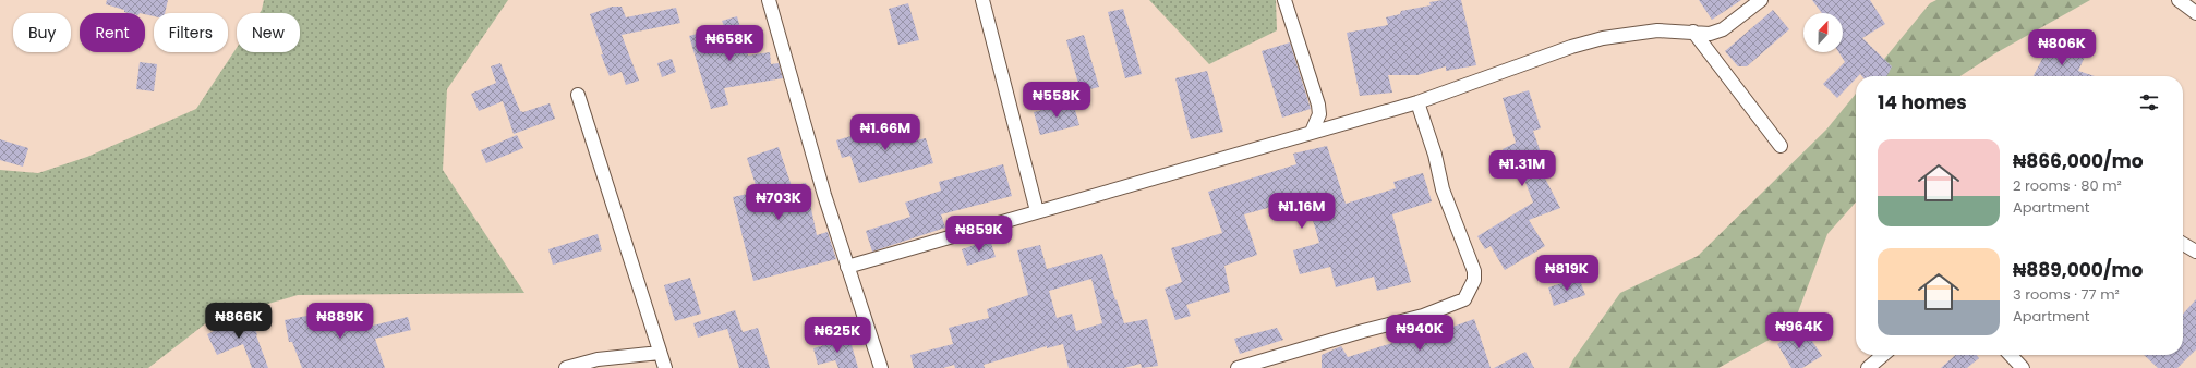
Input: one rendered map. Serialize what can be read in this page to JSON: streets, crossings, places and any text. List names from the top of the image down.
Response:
{
  "north": "top",
  "page": {
    "chip": [
      "Buy",
      "Rent",
      "Filters",
      "New"
    ],
    "price": [
      "₦658K",
      "₦806K",
      "₦558K",
      "₦1.66M",
      "₦1.31M",
      "₦703K",
      "₦1.16M",
      "₦859K",
      "₦819K",
      "₦866K",
      "₦889K",
      "₦964K",
      "₦940K",
      "₦625K"
    ],
    "heading": "14 homes",
    "list": [
      {
        "name": "₦866,000/mo",
        "note": "2 rooms · 80 m² · Apartment"
      },
      {
        "name": "₦889,000/mo",
        "note": "3 rooms · 77 m² · Apartment"
      }
    ]
  }
}
